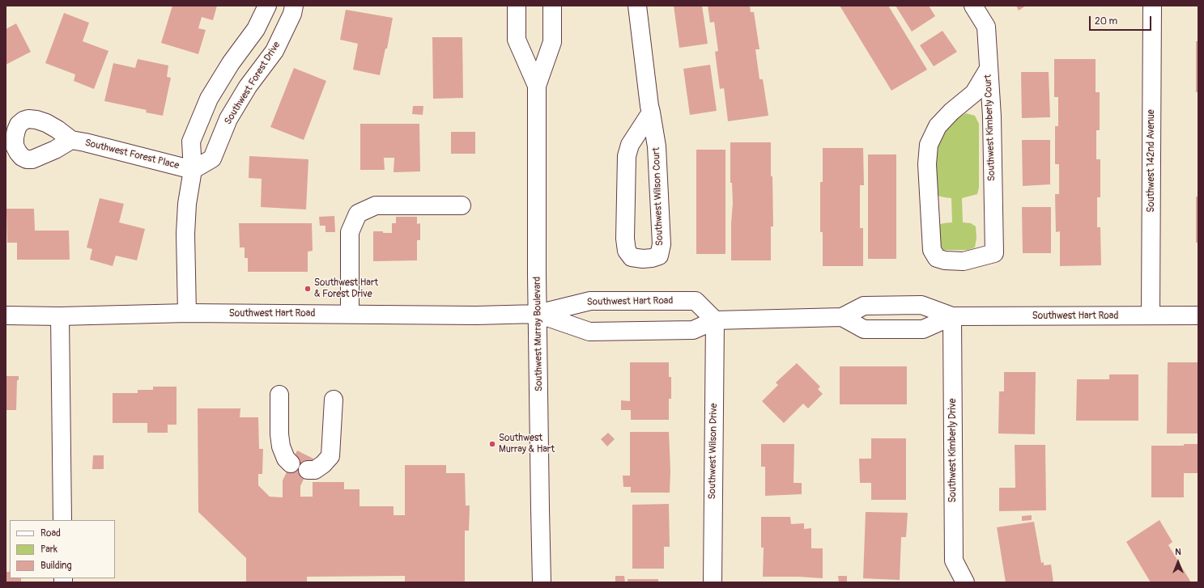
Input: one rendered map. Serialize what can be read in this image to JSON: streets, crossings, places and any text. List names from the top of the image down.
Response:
{
  "streets": {
    "street": [
      "Southwest Forest Drive",
      "Southwest Kimberly Court",
      "Southwest Forest Place",
      "Southwest 142nd Avenue",
      "Southwest Wilson Court",
      "Southwest Hart Road",
      "Southwest Murray Boulevard",
      "Southwest Kimberly Drive",
      "Southwest Wilson Drive"
    ]
  },
  "crossings": [
    ["Southwest Forest Drive", "Southwest Forest Place"],
    ["Southwest 142nd Avenue", "Southwest Hart Road"],
    ["Southwest Hart Road", "Southwest Murray Boulevard"],
    ["Southwest Hart Road", "Southwest Kimberly Drive"],
    ["Southwest Hart Road", "Southwest Wilson Drive"]
  ],
  "places": ["Southwest Hart & Forest Drive", "Southwest Murray & Hart"],
  "legend": ["Road", "Park", "Building"],
  "scale_bar": "20 m",
  "north": "top"
}
